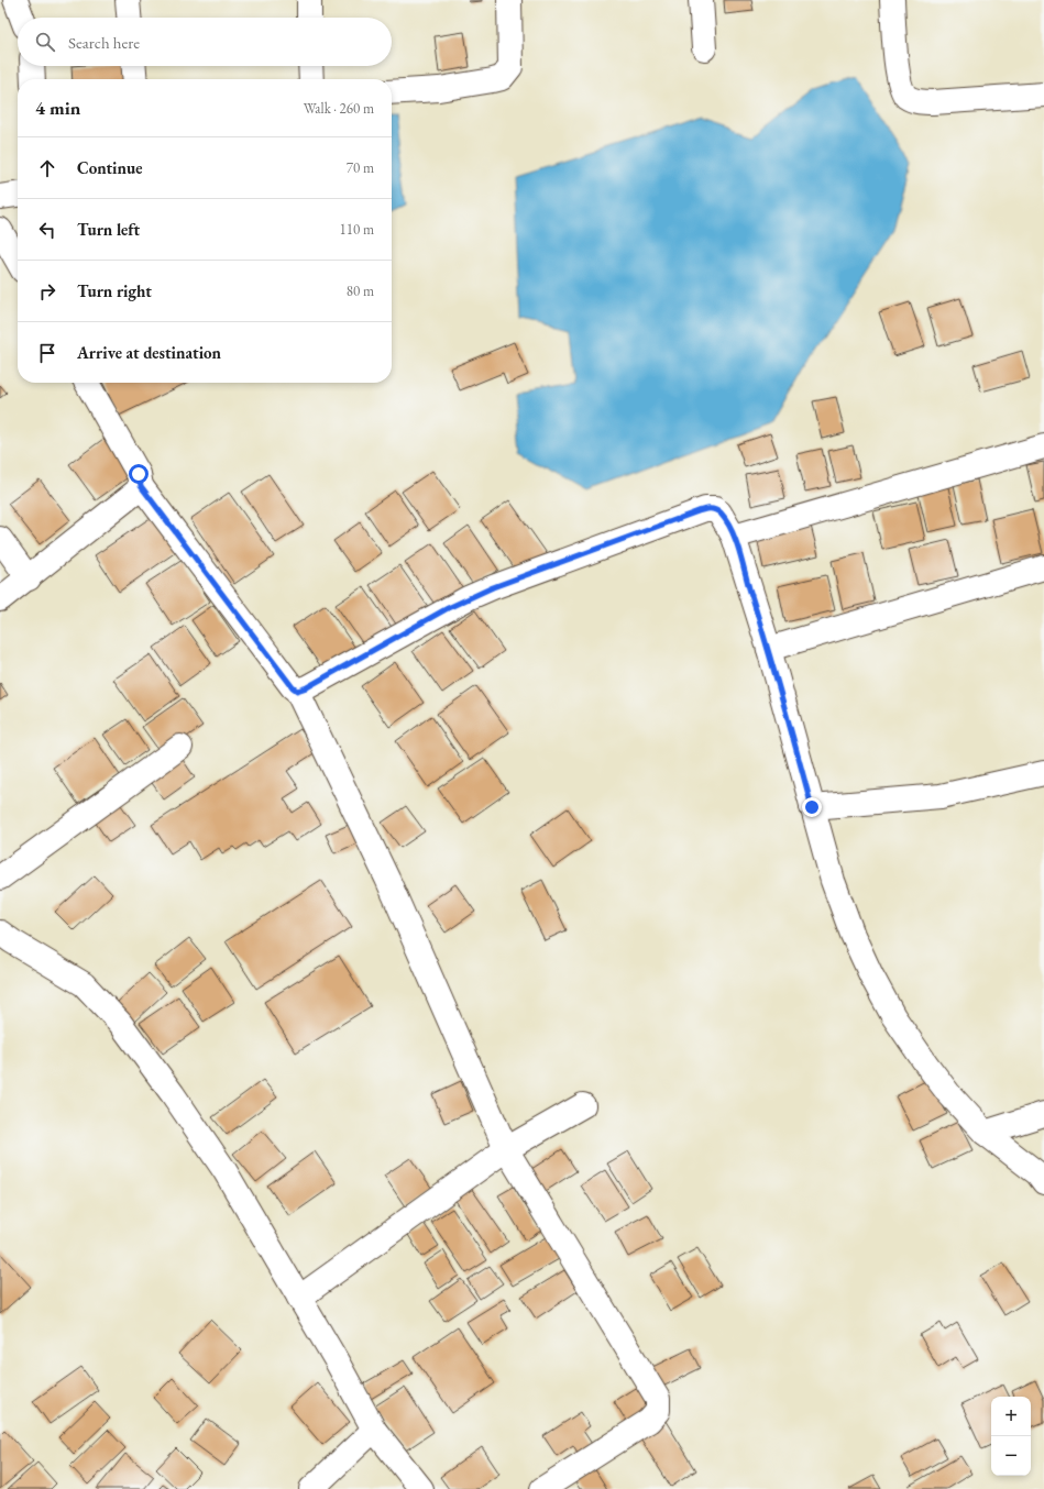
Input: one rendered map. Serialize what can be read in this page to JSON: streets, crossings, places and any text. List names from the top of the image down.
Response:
{
  "page": {
    "search": "Search here",
    "heading": ["4 min", "Walk · 260 m"],
    "list": [
      ["Continue", "70 m"],
      ["Turn left", "110 m"],
      ["Turn right", "80 m"],
      "Arrive at destination"
    ],
    "map_buttons": ["+", "−"]
  }
}
